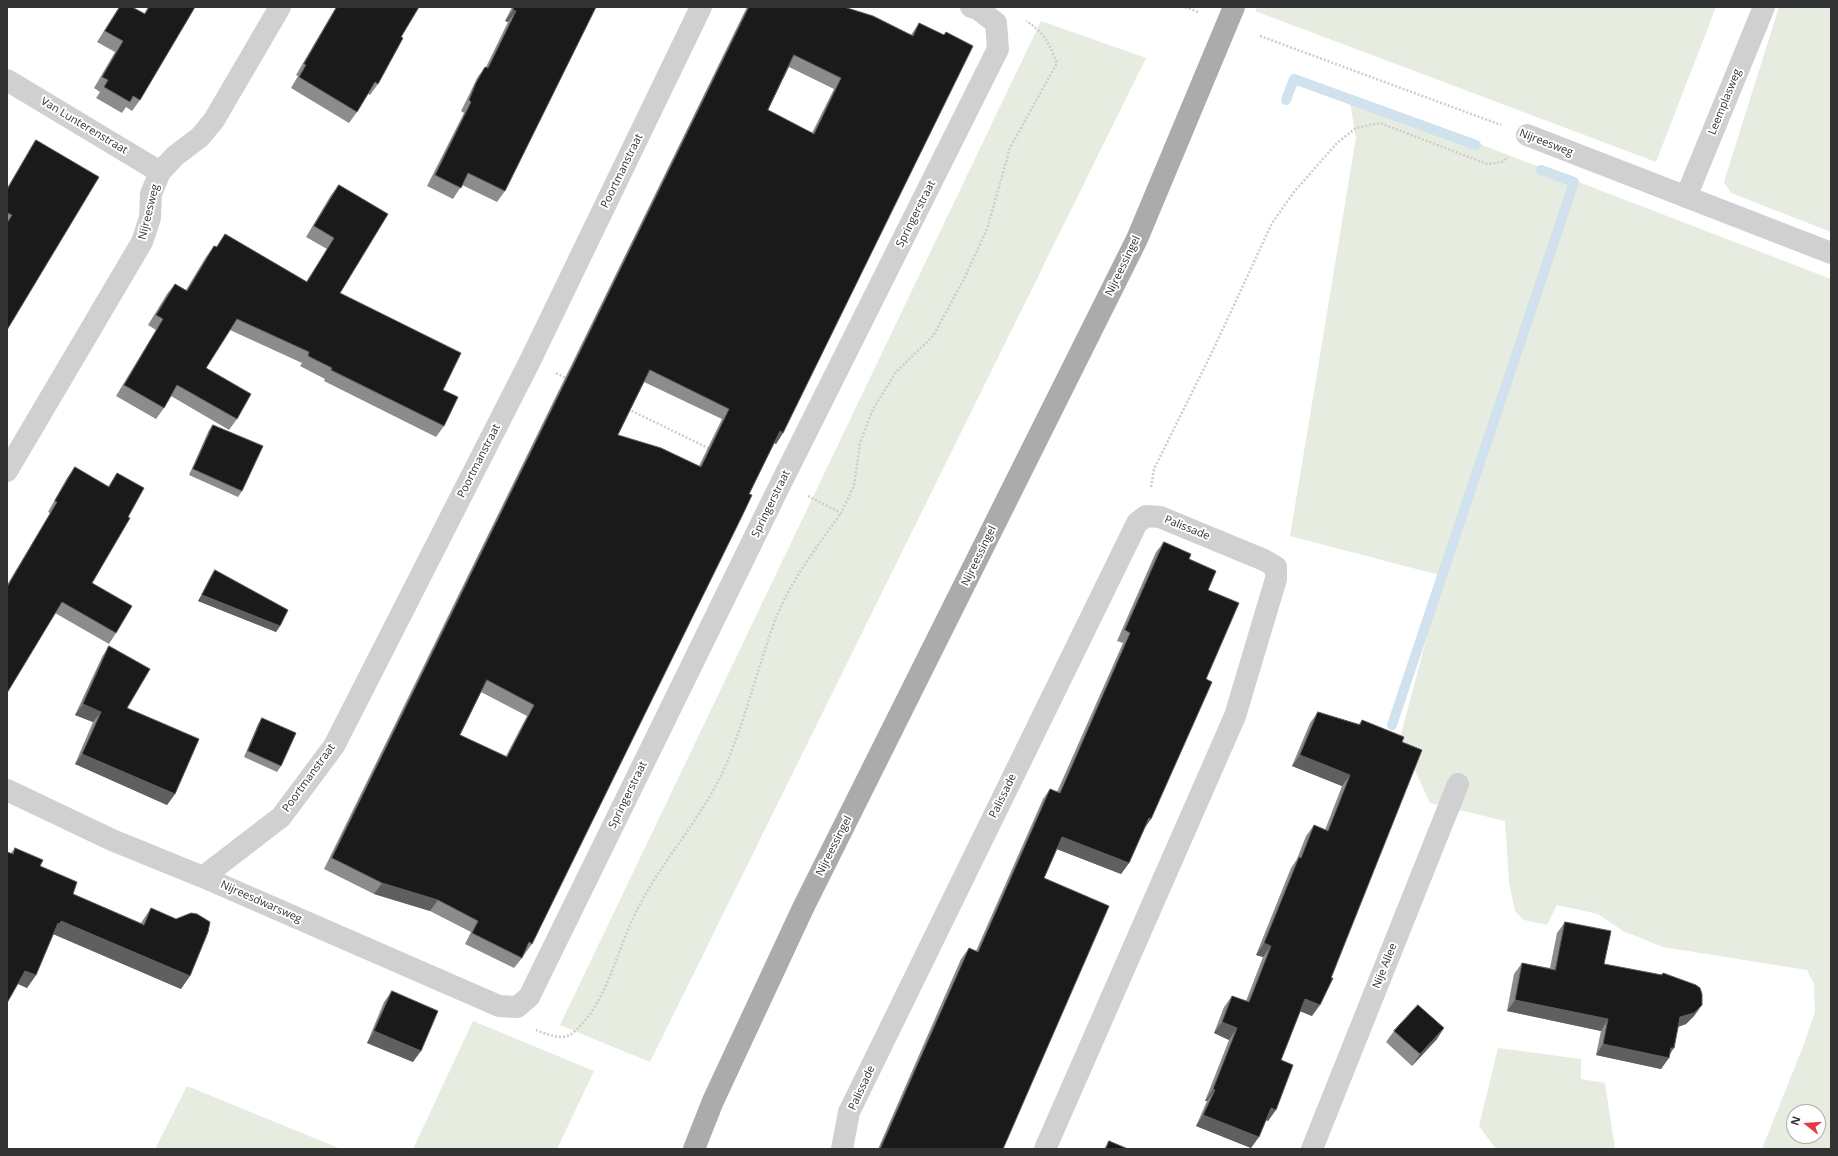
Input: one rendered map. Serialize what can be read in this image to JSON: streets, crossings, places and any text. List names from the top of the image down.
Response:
{
  "streets": {
    "main road": ["Nijreessingel"],
    "street": [
      "Leemplasweg",
      "Van Lunterenstraat",
      "Nijreesweg",
      "Poortmanstraat",
      "Springerstraat",
      "Palissade",
      "Nijreesdwarsweg",
      "Nije Allee"
    ]
  },
  "crossings": [
    ["Leemplasweg", "Nijreesweg"],
    ["Van Lunterenstraat", "Nijreesweg"],
    ["Poortmanstraat", "Nijreesdwarsweg"],
    ["Springerstraat", "Nijreesdwarsweg"]
  ],
  "north": "left"
}
